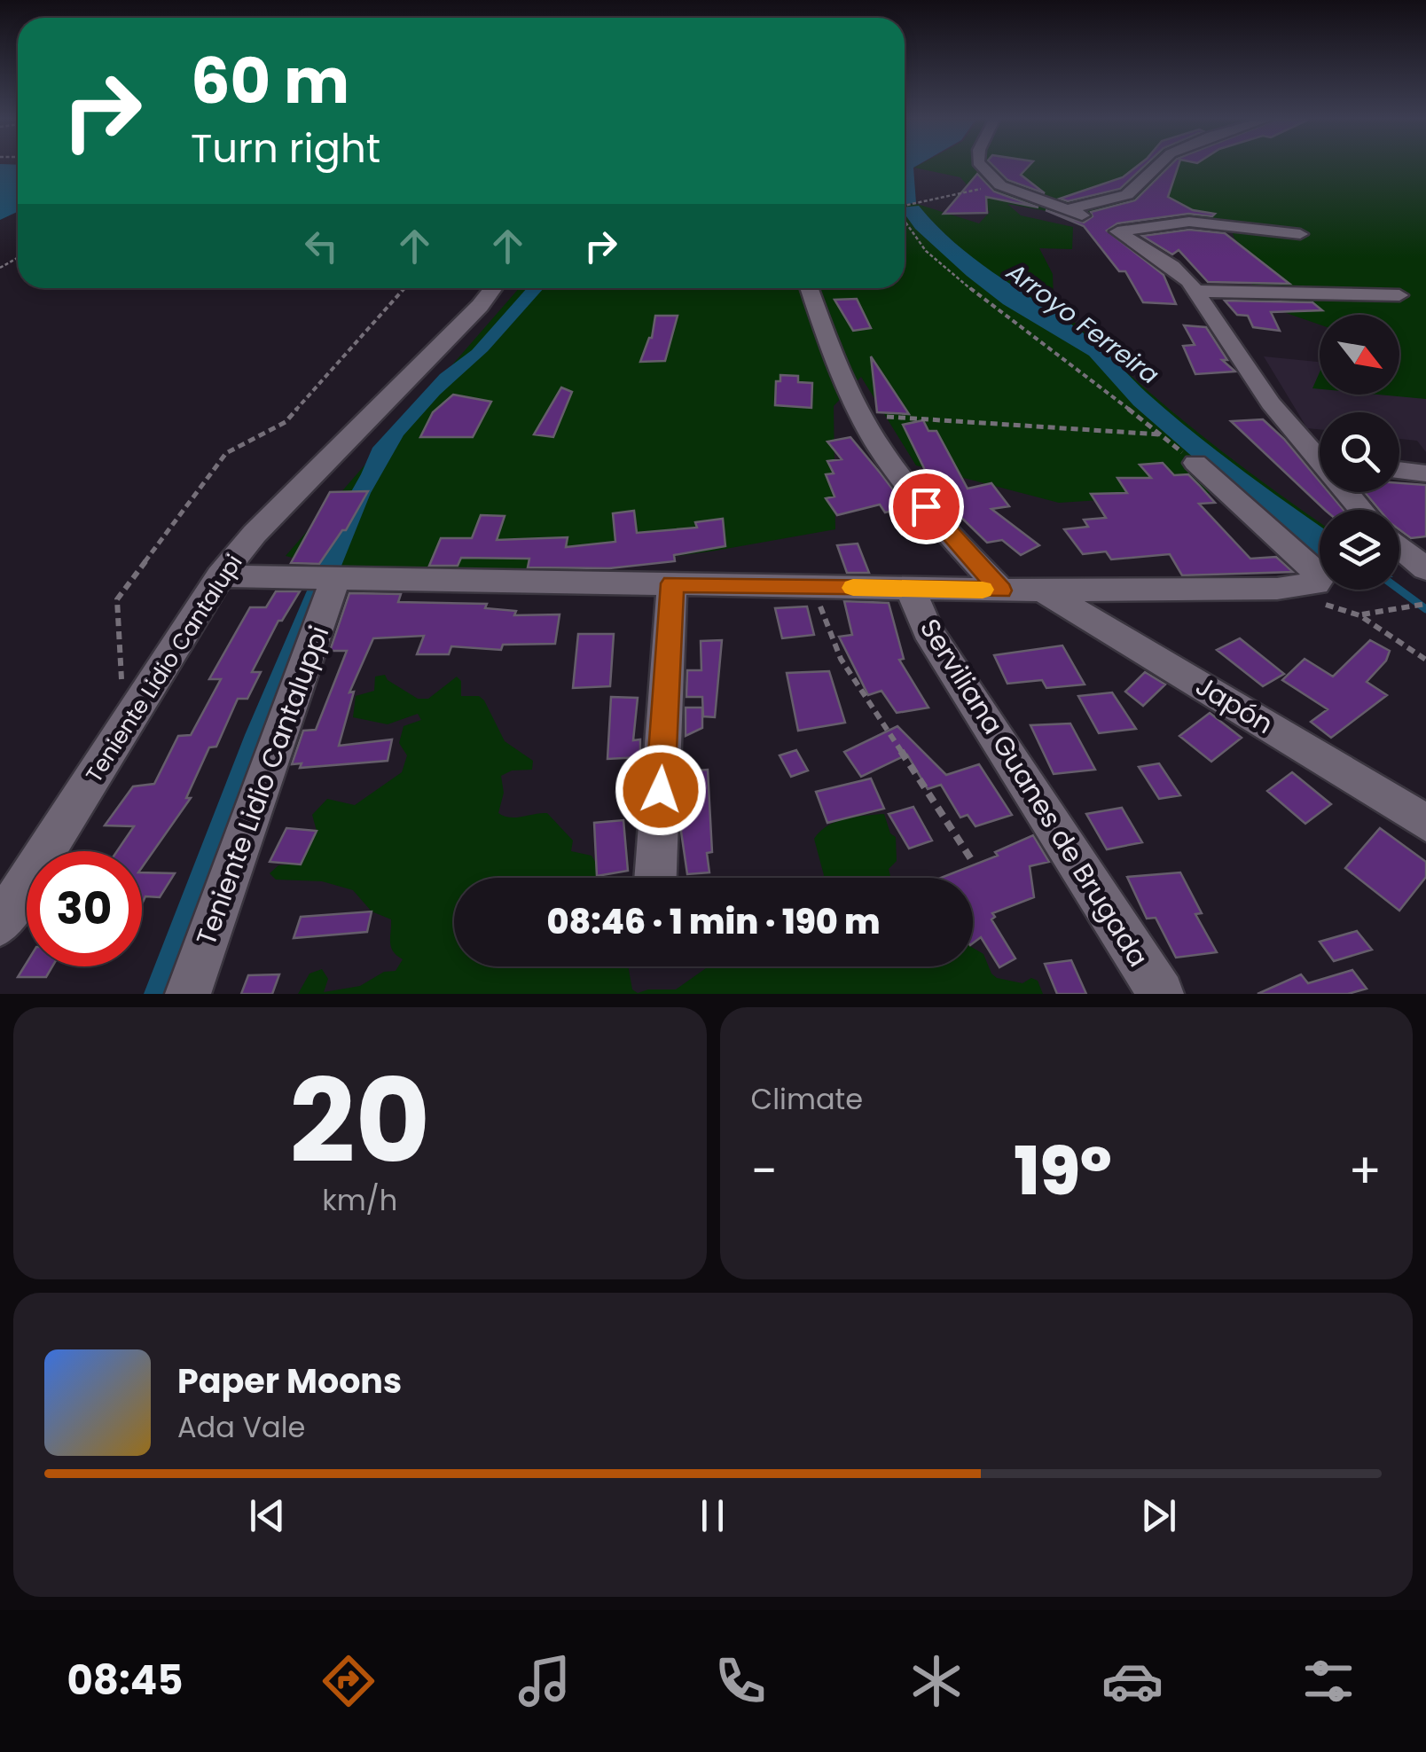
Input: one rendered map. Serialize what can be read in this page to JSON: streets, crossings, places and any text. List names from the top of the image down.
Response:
{
  "streets": {
    "street": [
      "Teniente Lidio Cantalupi",
      "Japón",
      "Teniente Lidio Cantaluppi",
      "Serviliana Guanes de Brugada"
    ]
  },
  "water": ["Arroyo Ferreira"],
  "north": "bottom right",
  "page": {
    "turn": ["60 m", "Turn right"],
    "limit": "30",
    "trip": "08:46 · 1 min · 190 m",
    "tile": [
      ["20", "km/h"],
      "Climate"
    ],
    "heat": ["−", "19°", "+"],
    "song": ["Paper Moons", "Ada Vale"],
    "tabs": "08:45"
  }
}
